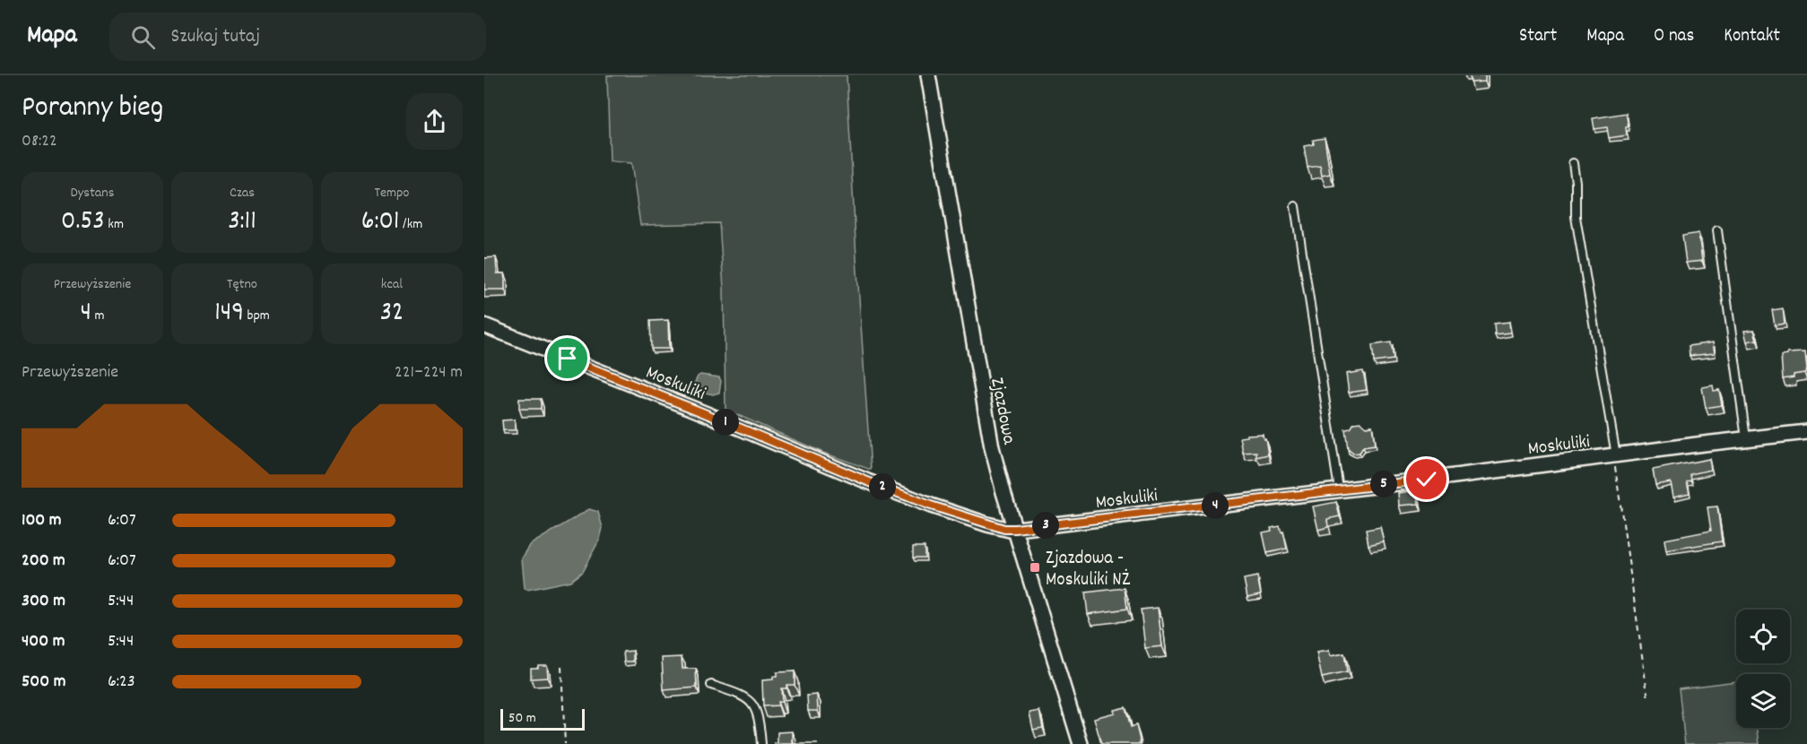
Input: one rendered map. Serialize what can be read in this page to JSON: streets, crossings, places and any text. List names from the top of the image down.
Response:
{
  "streets": {
    "street": ["Moskuliki", "Zjazdowa"]
  },
  "crossings": [
    ["Moskuliki", "Zjazdowa"]
  ],
  "places": {
    "transit": ["Zjazdowa - Moskuliki NŻ"]
  },
  "scale_bar": "50 m",
  "page": {
    "header": "Mapa",
    "search": "Szukaj tutaj",
    "nav": [
      "Start",
      "Mapa",
      "O nas",
      "Kontakt"
    ],
    "heading": ["Poranny bieg", "08:22"],
    "stats": [
      ["Dystans", "0.53 km"],
      ["Czas", "3:11"],
      ["Tempo", "6:01 /km"],
      ["Przewyższenie", "4 m"],
      ["Tętno", "149 bpm"],
      ["kcal", "32"]
    ],
    "chart": ["Przewyższenie", "221–224 m"],
    "pins": [
      "1",
      "5",
      "2",
      "4",
      "3"
    ],
    "list": [
      {
        "name": "100 m",
        "note": "6:07"
      },
      {
        "name": "200 m",
        "note": "6:07"
      },
      {
        "name": "300 m",
        "note": "5:44"
      },
      {
        "name": "400 m",
        "note": "5:44"
      },
      {
        "name": "500 m",
        "note": "6:23"
      }
    ],
    "scale": "50 m"
  }
}
